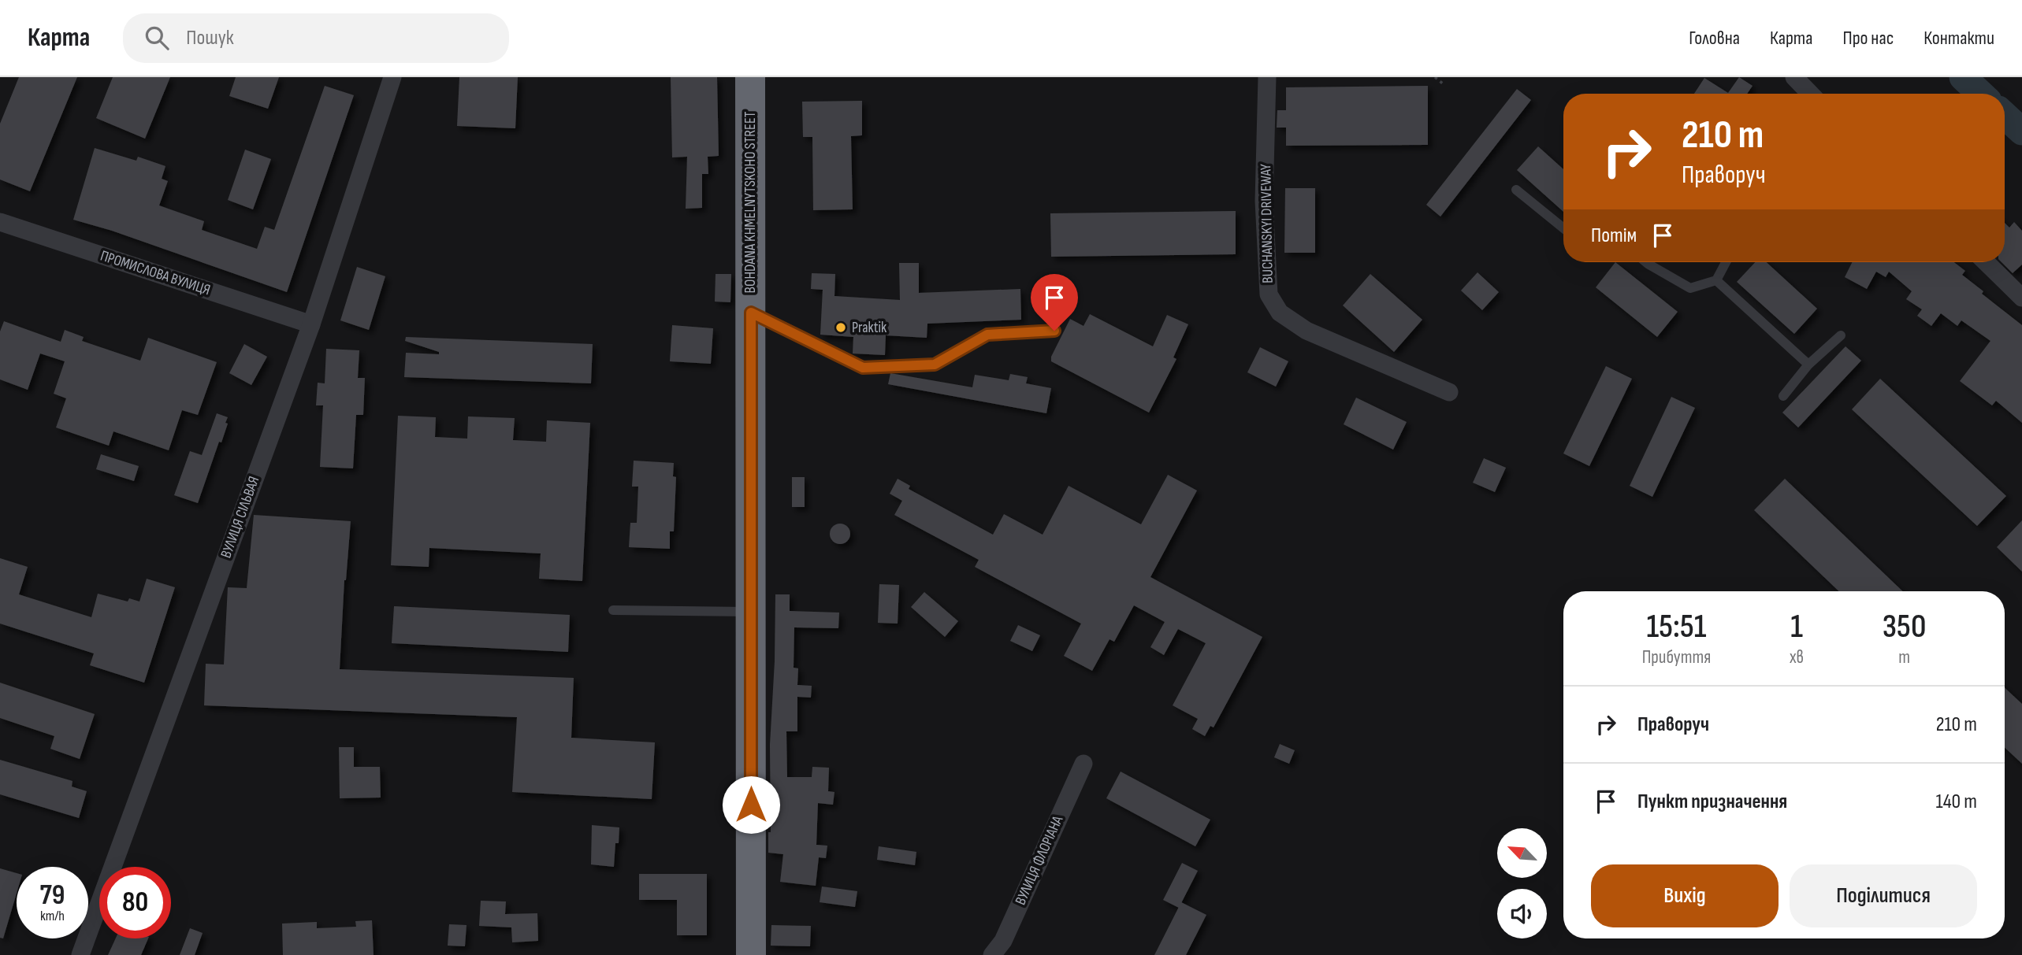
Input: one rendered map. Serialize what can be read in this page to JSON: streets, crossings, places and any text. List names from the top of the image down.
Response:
{
  "streets": {
    "highway": ["BOHDANA KHMELNYTSKOHO STREET"],
    "street": [
      "BUCHANSKYI DRIVEWAY",
      "ПРОМИСЛОВА ВУЛИЦЯ",
      "ВУЛИЦЯ СІЛЬВАЯ",
      "ВУЛИЦЯ ФЛОРІАНА"
    ]
  },
  "crossings": [
    ["ПРОМИСЛОВА ВУЛИЦЯ", "ВУЛИЦЯ СІЛЬВАЯ"]
  ],
  "places": ["Praktik"],
  "north": "top left",
  "page": {
    "header": "Карта",
    "search": "Пошук",
    "nav": [
      "Головна",
      "Карта",
      "Про нас",
      "Контакти"
    ],
    "turn": ["210 m", "Праворуч"],
    "then": "Потім",
    "eta": [
      "15:51",
      "Прибуття",
      "1",
      "хв",
      "350",
      "m"
    ],
    "list": [
      {
        "name": "Праворуч",
        "value": "210 m"
      },
      {
        "name": "Пункт призначення",
        "value": "140 m"
      }
    ],
    "buttons": ["Вихід", "Поділитися"],
    "speed": "79 km/h",
    "limit": "80"
  }
}
